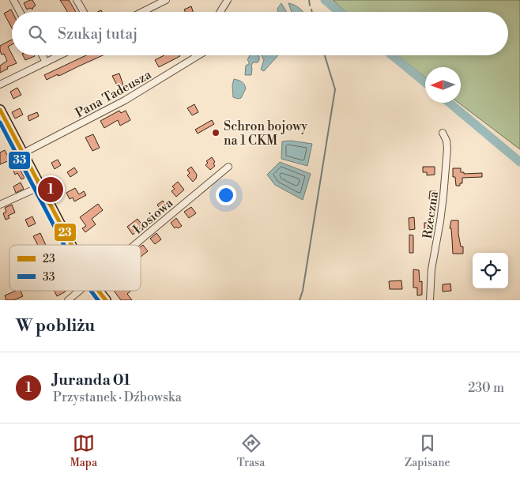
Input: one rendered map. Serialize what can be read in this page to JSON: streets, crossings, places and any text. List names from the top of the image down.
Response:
{
  "streets": {
    "street": ["Pana Tadeusza", "Rzeczna", "Łosiowa"]
  },
  "places": ["Schron bojowy na 1 CKM"],
  "lines": ["transit line 23", "transit line 33"],
  "legend": ["23", "33"],
  "north": "left",
  "page": {
    "search": "Szukaj tutaj",
    "pins": "1",
    "heading": "W pobliżu",
    "list": [
      {
        "mark": "1",
        "name": "Juranda 01",
        "note": "Przystanek · Dźbowska",
        "value": "230 m"
      }
    ],
    "nav": ["Mapa", "Trasa", "Zapisane"]
  }
}
